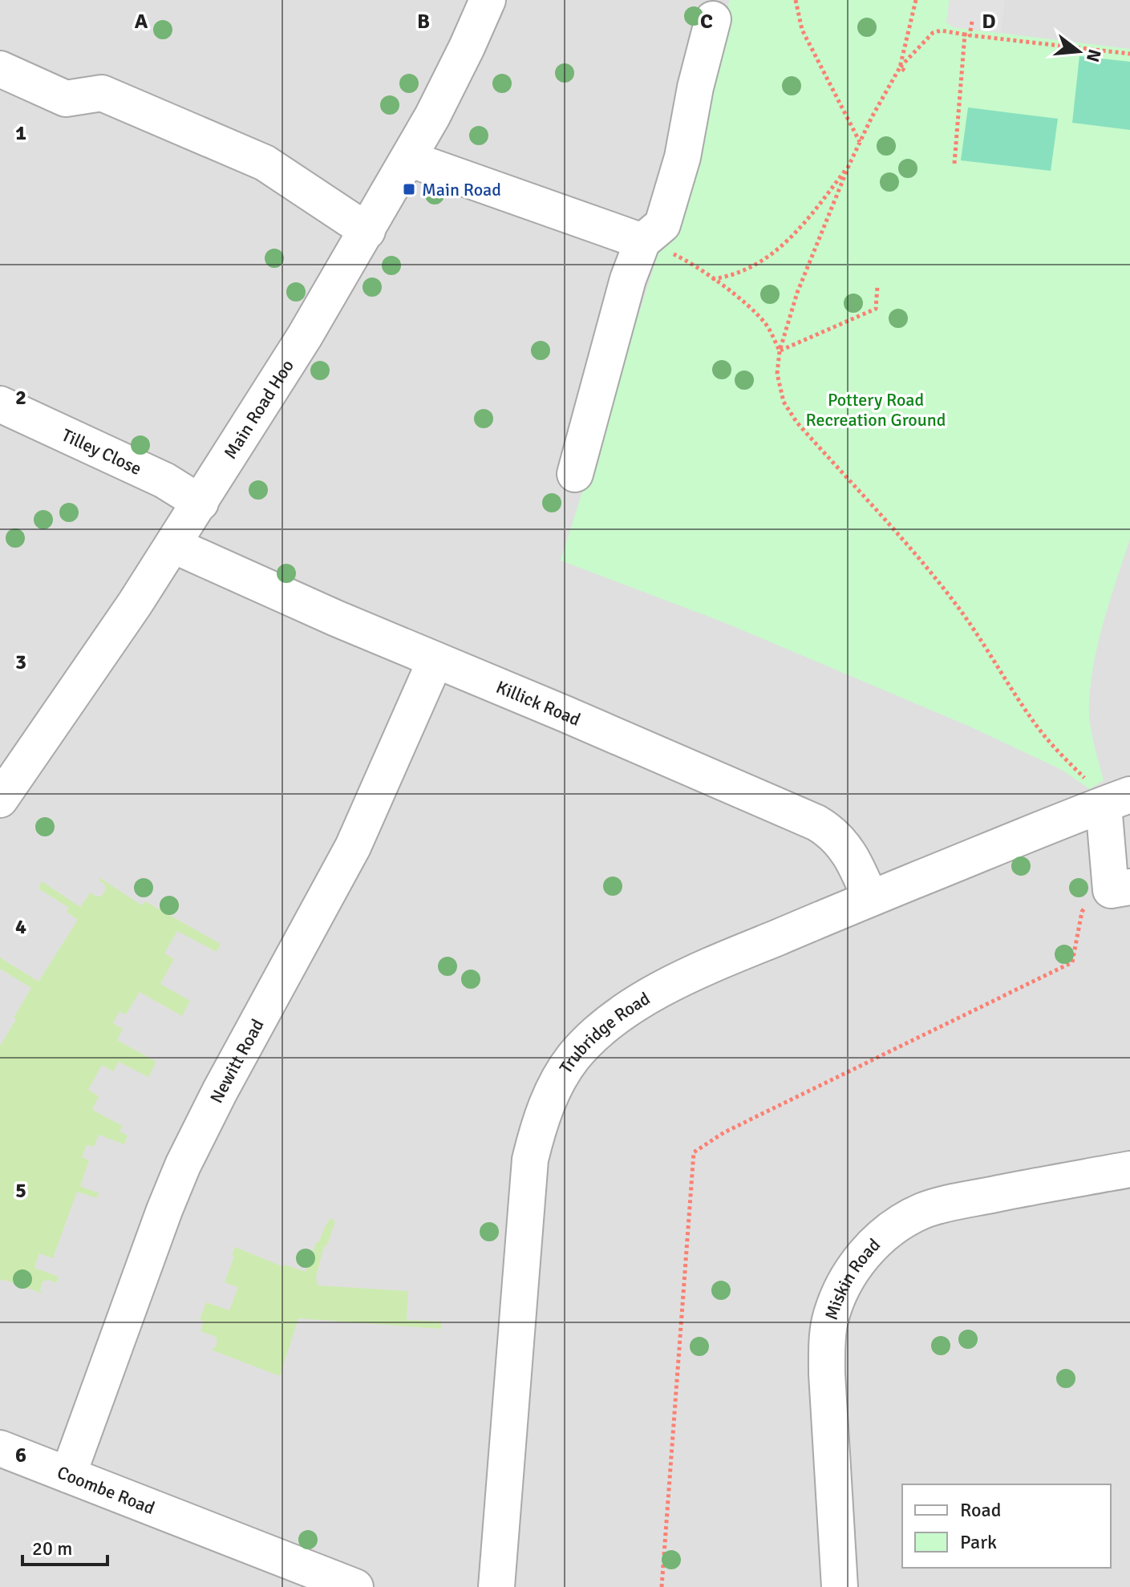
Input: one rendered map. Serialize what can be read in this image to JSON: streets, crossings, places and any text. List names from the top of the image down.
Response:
{
  "streets": {
    "street": [
      "Main Road Hoo",
      "Tilley Close",
      "Killick Road",
      "Trubridge Road",
      "Newitt Road",
      "Miskin Road",
      "Coombe Road"
    ]
  },
  "crossings": [
    ["Main Road Hoo", "Tilley Close"],
    ["Main Road Hoo", "Killick Road"],
    ["Killick Road", "Trubridge Road"],
    ["Killick Road", "Newitt Road"],
    ["Newitt Road", "Coombe Road"]
  ],
  "parks": ["Pottery Road Recreation Ground"],
  "places": {
    "transit": ["Main Road"]
  },
  "legend": ["Road", "Park"],
  "scale_bar": "20 m",
  "north": "right",
  "grid": {
    "columns": [
      "A",
      "B",
      "C",
      "D"
    ],
    "rows": [
      "1",
      "2",
      "3",
      "4",
      "5",
      "6"
    ]
  }
}
